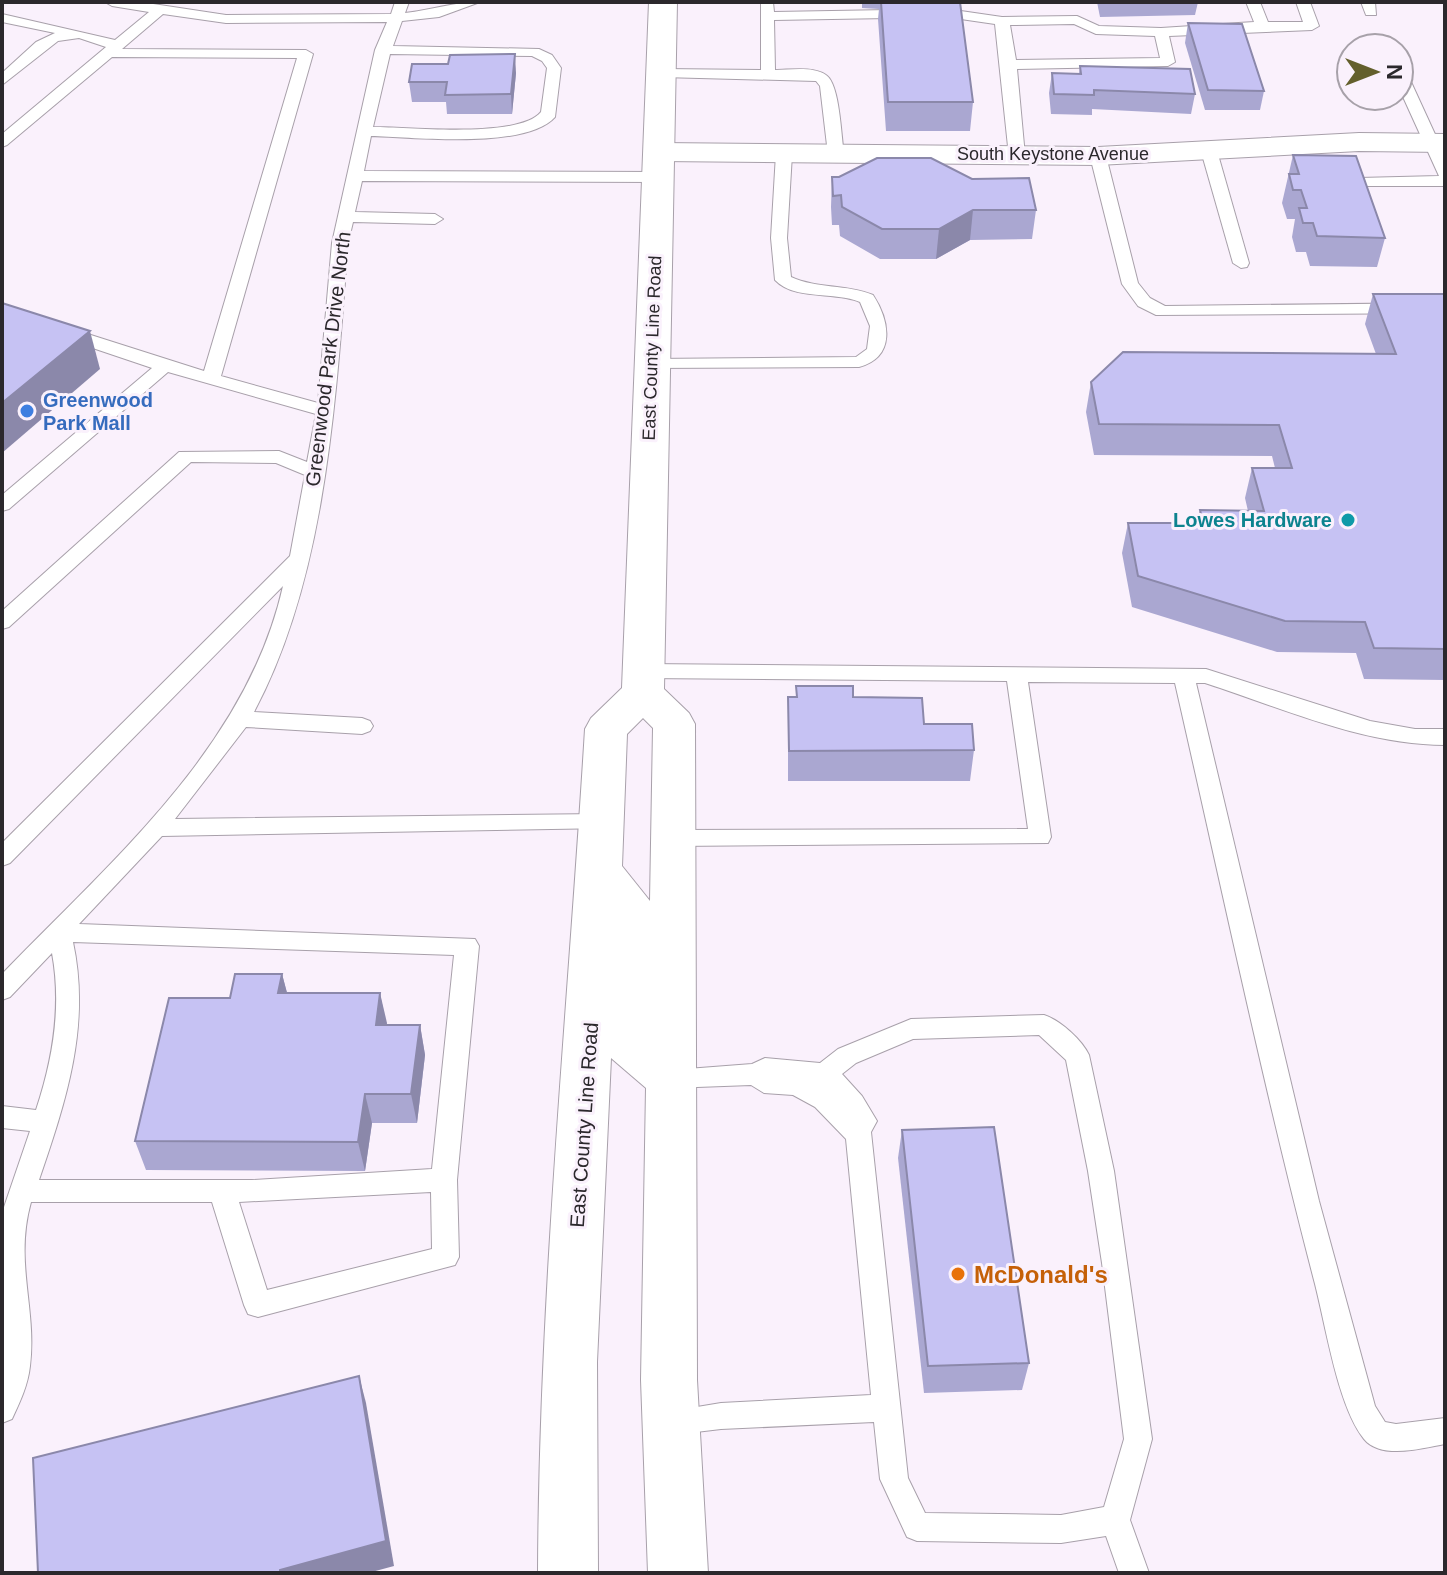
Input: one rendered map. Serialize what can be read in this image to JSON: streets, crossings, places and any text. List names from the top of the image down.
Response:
{
  "streets": {
    "main road": ["South Keystone Avenue", "East County Line Road"],
    "lane": ["Greenwood Park Drive North"]
  },
  "crossings": [
    ["South Keystone Avenue", "East County Line Road"]
  ],
  "places": ["Greenwood Park Mall", "Lowes Hardware", "McDonald's"],
  "north": "right"
}
